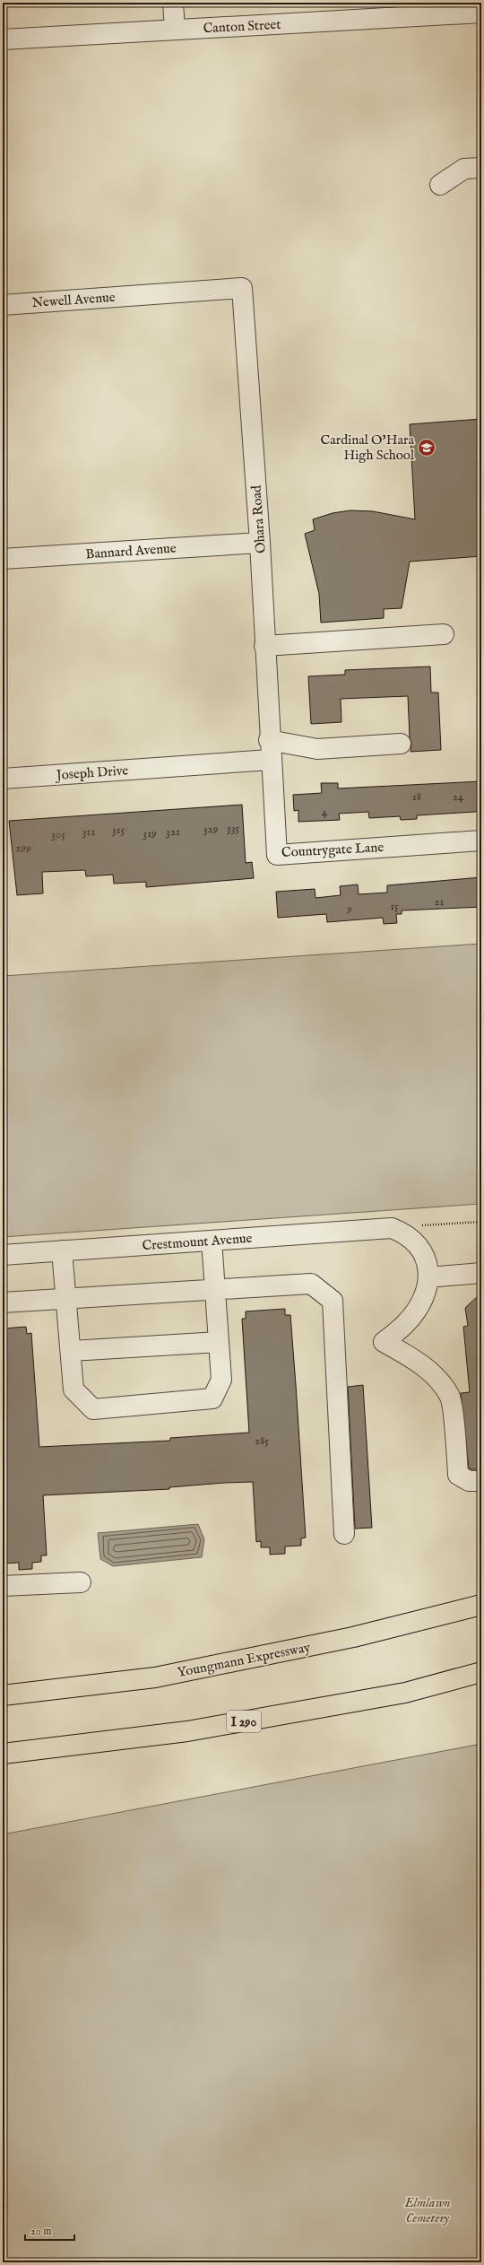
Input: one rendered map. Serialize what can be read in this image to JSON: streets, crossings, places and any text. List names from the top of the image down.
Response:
{
  "streets": {
    "highway": ["Youngmann Expressway", "I 290"],
    "street": [
      "Canton Street",
      "Newell Avenue",
      "Ohara Road",
      "Bannard Avenue",
      "Joseph Drive",
      "Countrygate Lane",
      "Crestmount Avenue"
    ]
  },
  "crossings": [
    ["Newell Avenue", "Ohara Road"],
    ["Ohara Road", "Bannard Avenue"],
    ["Ohara Road", "Joseph Drive"],
    ["Ohara Road", "Countrygate Lane"],
    ["Joseph Drive", "Countrygate Lane"]
  ],
  "parks": ["Elmlawn Cemetery"],
  "places": {
    "school or university": ["Cardinal O'Hara High School"]
  },
  "house_numbers": [
    "18",
    "24",
    "4",
    "335",
    "329",
    "315",
    "311",
    "321",
    "319",
    "305",
    "299",
    "21",
    "15",
    "9",
    "285"
  ],
  "scale_bar": "20 m"
}
